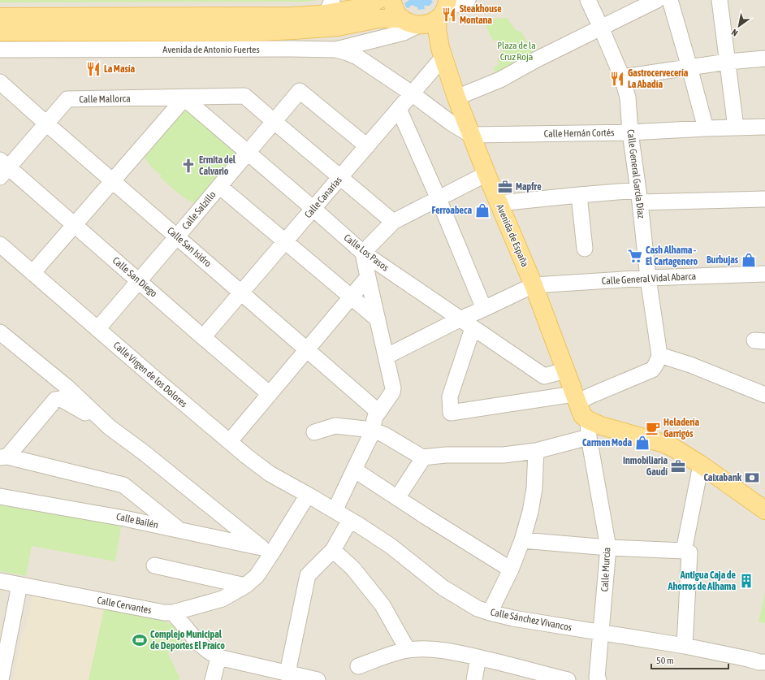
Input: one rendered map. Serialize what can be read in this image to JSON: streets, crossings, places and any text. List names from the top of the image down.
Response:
{
  "streets": {
    "main road": ["Avenida de Antonio Fuertes", "Avenida de España"],
    "street": [
      "Calle Mallorca",
      "Calle Hernán Cortés",
      "Calle General García Díaz",
      "Calle Canarias",
      "Calle Salzillo",
      "Calle San Isidro",
      "Calle Los Pasos",
      "Calle San Diego",
      "Calle General Vidal Abarca",
      "Calle Virgen de los Dolores",
      "Calle Bailén",
      "Calle Murcia",
      "Calle Cervantes",
      "Calle Sánchez Vivancos"
    ]
  },
  "crossings": [
    ["Calle Mallorca", "Calle Salzillo"],
    ["Calle Mallorca", "Calle San Isidro"],
    ["Calle Mallorca", "Calle Los Pasos"],
    ["Calle Mallorca", "Calle San Diego"],
    ["Calle Hernán Cortés", "Calle General García Díaz"],
    ["Calle Hernán Cortés", "Avenida de España"],
    ["Calle General García Díaz", "Calle General Vidal Abarca"],
    ["Calle Canarias", "Calle Salzillo"],
    ["Calle Canarias", "Avenida de España"],
    ["Calle Canarias", "Calle San Isidro"],
    ["Calle Canarias", "Calle Los Pasos"],
    ["Calle Canarias", "Calle San Diego"],
    ["Calle Salzillo", "Calle San Isidro"],
    ["Calle Salzillo", "Calle Los Pasos"],
    ["Calle Salzillo", "Calle San Diego"],
    ["Calle Salzillo", "Calle Virgen de los Dolores"],
    ["Avenida de España", "Calle Los Pasos"],
    ["Avenida de España", "Calle General Vidal Abarca"],
    ["Avenida de España", "Calle Murcia"],
    ["Calle Virgen de los Dolores", "Calle Cervantes"],
    ["Calle Virgen de los Dolores", "Calle Sánchez Vivancos"],
    ["Calle Bailén", "Calle Cervantes"],
    ["Calle Murcia", "Calle Sánchez Vivancos"],
    ["Calle Cervantes", "Calle Sánchez Vivancos"]
  ],
  "parks": ["Plaza de la Cruz Roja"],
  "places": {
    "restaurant": ["Steakhouse Montana", "La Masía", "Gastrocervecería La Abadía"],
    "church": ["Ermita del Calvario"],
    "office": ["Mapfre", "Inmobiliaria Gaudí"],
    "shop": ["Ferroabeca", "Burbujas", "Carmen Moda"],
    "supermarket": ["Cash Alhama - El Cartagenero"],
    "cafe": ["Heladería Garrigós"],
    "bank": ["Caixabank"],
    "building": ["Antigua Caja de Ahorros de Alhama"],
    "sports": ["Complejo Municipal de Deportes El Praíco"]
  },
  "scale_bar": "50 m",
  "north": "bottom left"
}
